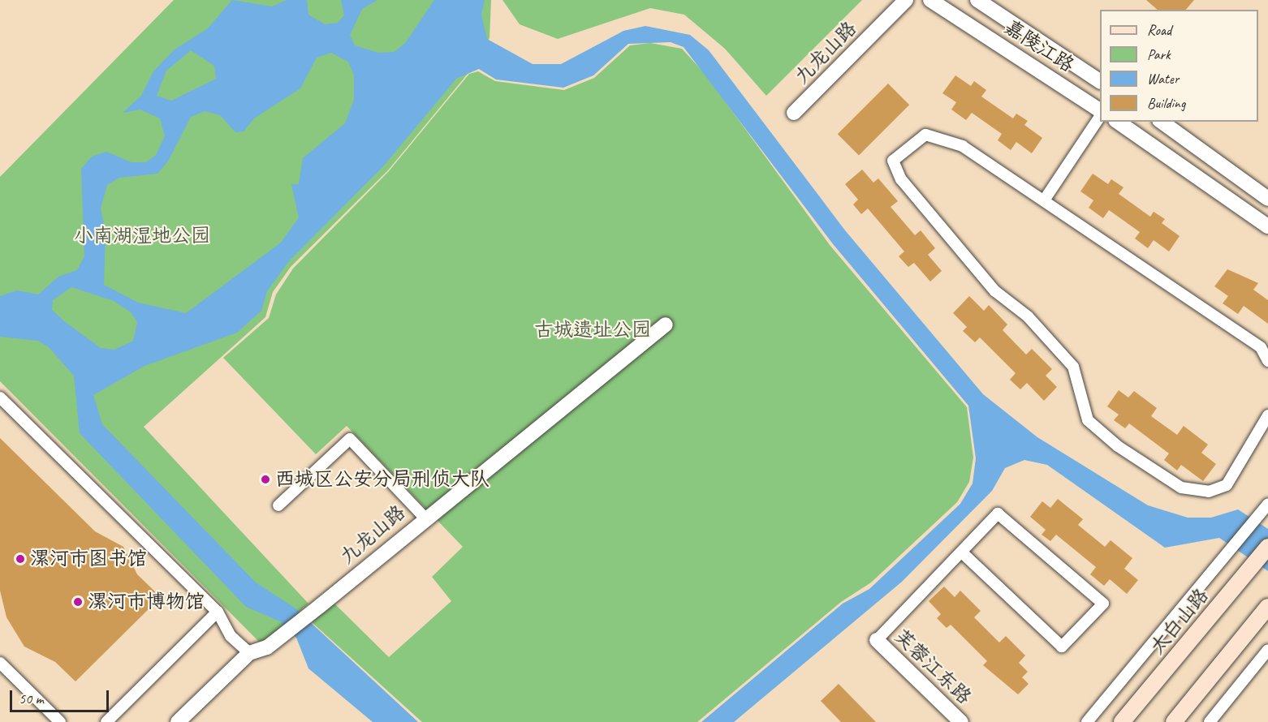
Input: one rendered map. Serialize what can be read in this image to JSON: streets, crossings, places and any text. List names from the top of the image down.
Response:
{
  "streets": {
    "main road": ["太白山路"],
    "street": ["嘉陵江路", "九龙山路", "芙蓉江东路"]
  },
  "parks": ["小南湖湿地公园", "古城遗址公园"],
  "places": ["西城区公安分局刑侦大队", "漯河市图书馆", "漯河市博物馆"],
  "legend": [
    "Road",
    "Park",
    "Water",
    "Building"
  ],
  "scale_bar": "50 m"
}
